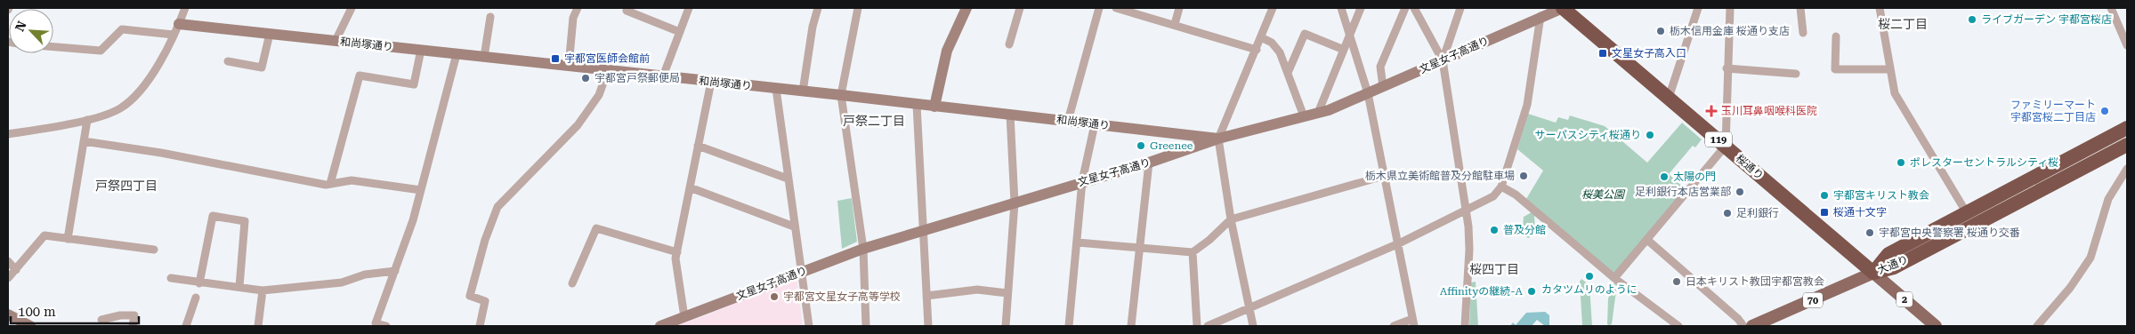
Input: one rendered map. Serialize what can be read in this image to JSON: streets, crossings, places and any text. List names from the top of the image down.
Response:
{
  "streets": {
    "highway": ["119", "桜通り", "大通り"],
    "main road": ["2", "70"],
    "street": ["和尚塚通り", "文星女子高通り"]
  },
  "crossings": [
    ["和尚塚通り", "文星女子高通り"],
    ["文星女子高通り", "桜通り"],
    ["桜通り", "大通り"],
    ["桜通り", "70"],
    ["大通り", "70"]
  ],
  "districts": [
    "桜二丁目",
    "戸祭二丁目",
    "戸祭四丁目",
    "桜四丁目"
  ],
  "parks": ["桜美公園"],
  "places": {
    "other": [
      "ライブガーデン 宇都宮桜店",
      "栃木信用金庫 桜通り支店",
      "宇都宮戸祭郵便局",
      "ファミリーマート 宇都宮桜二丁目店",
      "サーパスシティ桜通り",
      "Greenee",
      "ポレスターセントラルシティ桜",
      "栃木県立美術館普及分館駐車場",
      "太陽の門",
      "足利銀行本店営業部",
      "宇都宮キリスト教会",
      "足利銀行",
      "普及分館",
      "宇都宮中央警察署 桜通り交番",
      "カタツムリのように",
      "日本キリスト教団宇都宮教会",
      "Affinityの継続-A",
      "宇都宮文星女子高等学校"
    ],
    "transit": ["文星女子高入口", "宇都宮医師会館前", "桜通十文字"],
    "health": ["玉川耳鼻咽喉科医院"]
  },
  "scale_bar": "100 m",
  "north": "top left"
}
